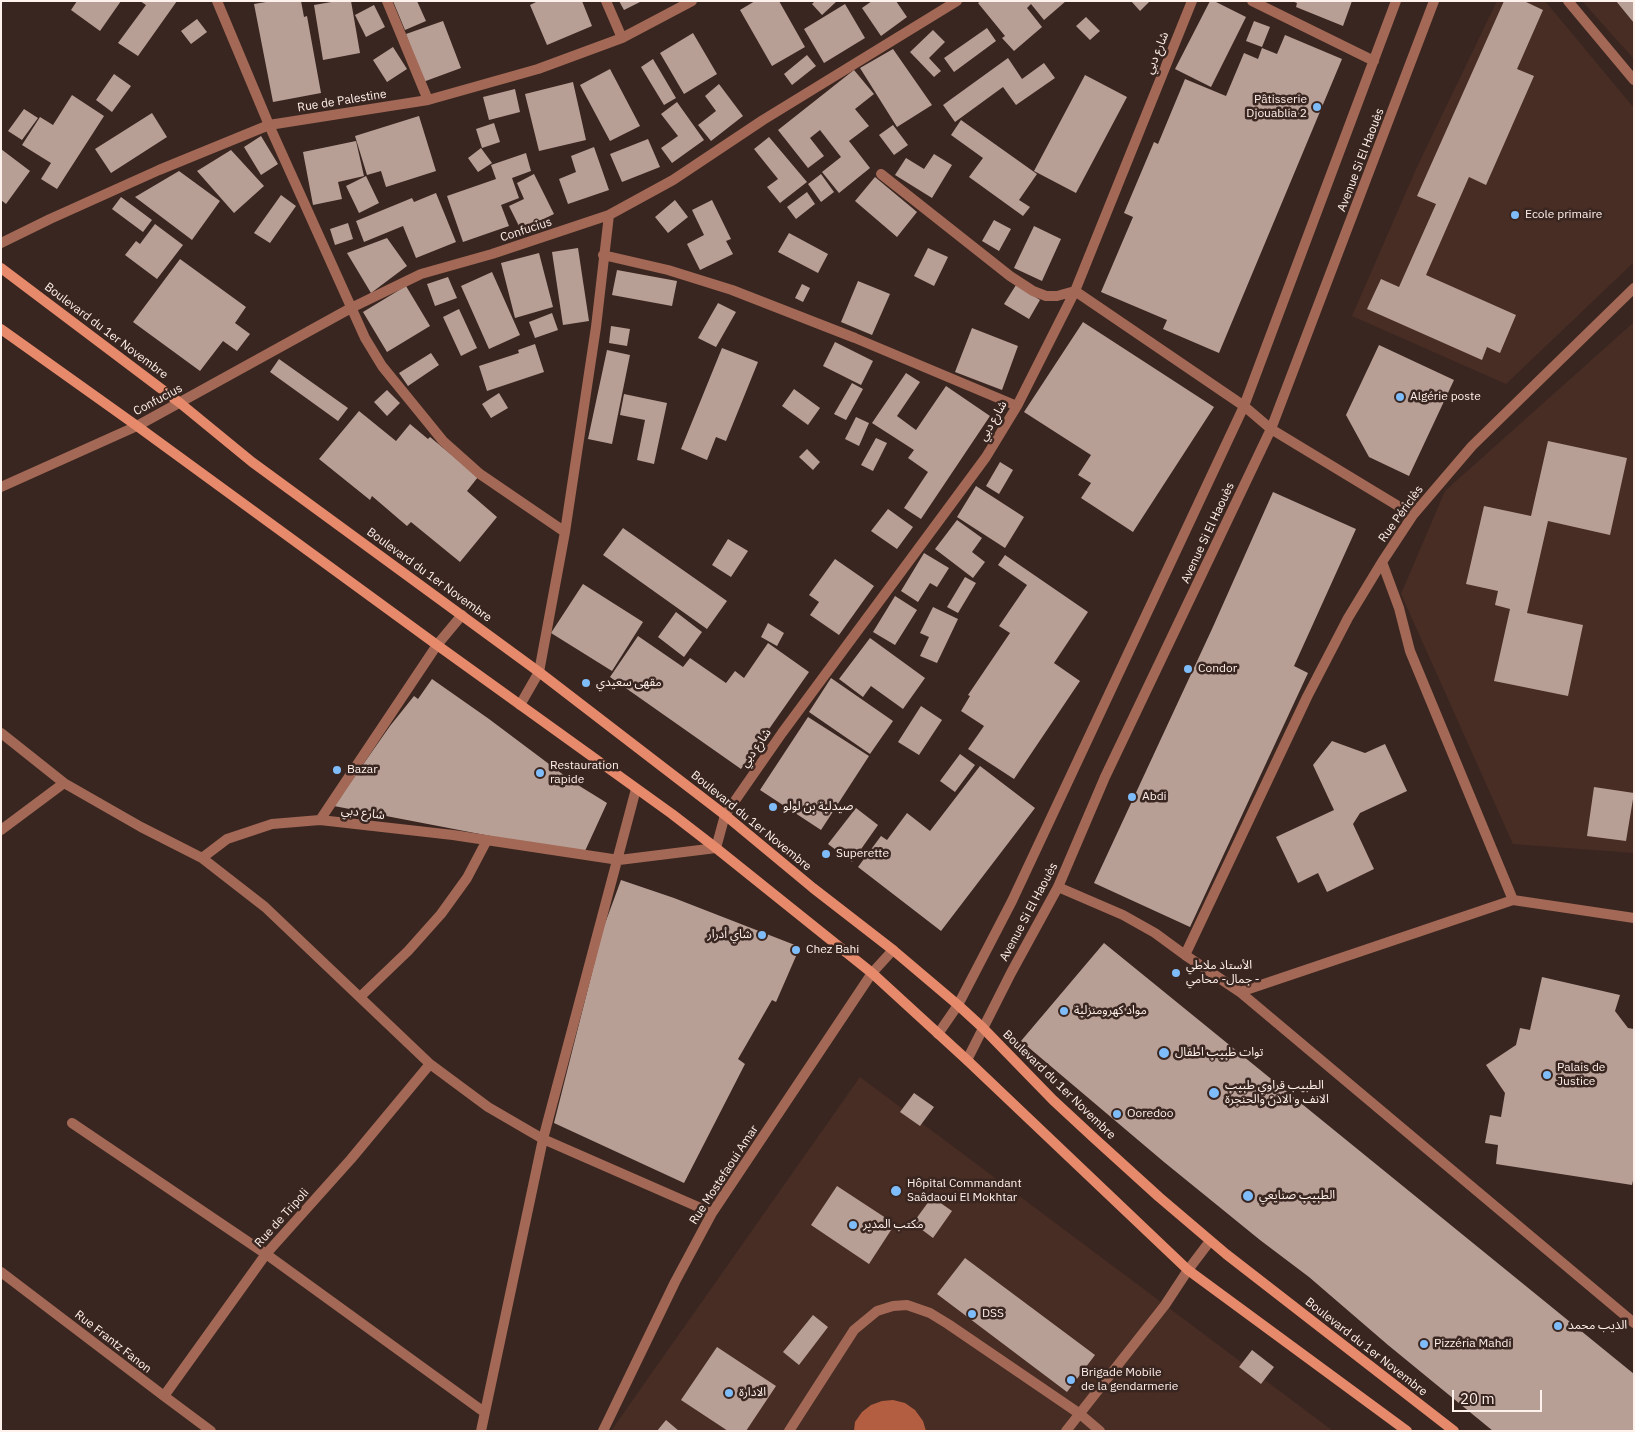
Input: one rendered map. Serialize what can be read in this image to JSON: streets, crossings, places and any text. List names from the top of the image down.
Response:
{
  "streets": {
    "main road": ["Boulevard du 1er Novembre"],
    "street": [
      "شارع دبي",
      "Rue de Palestine",
      "Avenue Si El Haouès",
      "Confucius",
      "Rue Périclès",
      "Rue Mostefaoui Amar",
      "Rue de Tripoli",
      "Rue Frantz Fanon"
    ]
  },
  "crossings": [
    ["شارع دبي", "Boulevard du 1er Novembre"],
    ["Avenue Si El Haouès", "Boulevard du 1er Novembre"],
    ["Confucius", "Boulevard du 1er Novembre"],
    ["Boulevard du 1er Novembre", "Rue Mostefaoui Amar"],
    ["Rue de Tripoli", "Rue Frantz Fanon"]
  ],
  "places": [
    "Pâtisserie Djouablia 2",
    "Ecole primaire",
    "Algérie poste",
    "Condor",
    "مقهى سعيدي",
    "Bazar",
    "Restauration rapide",
    "Abdi",
    "صيدلية بن لولو",
    "Superette",
    "شاي أدرار",
    "Chez Bahi",
    "الأستاذ ملاطي جمال- محامي -",
    "مواد كهرومنزلية",
    "توات طبيب اطفال",
    "Palais de Justice",
    "الطبيب قراوي طبيب الانف و الاذن والحنجرة",
    "Ooredoo",
    "Hôpital Commandant Saâdaoui El Mokhtar",
    "الطبيب صنايعي",
    "مكتب المدير",
    "DSS",
    "الذيب محمد",
    "Pizzéria Mahdi",
    "Brigade Mobile de la gendarmerie",
    "الادارة"
  ],
  "scale_bar": "20 m"
}
